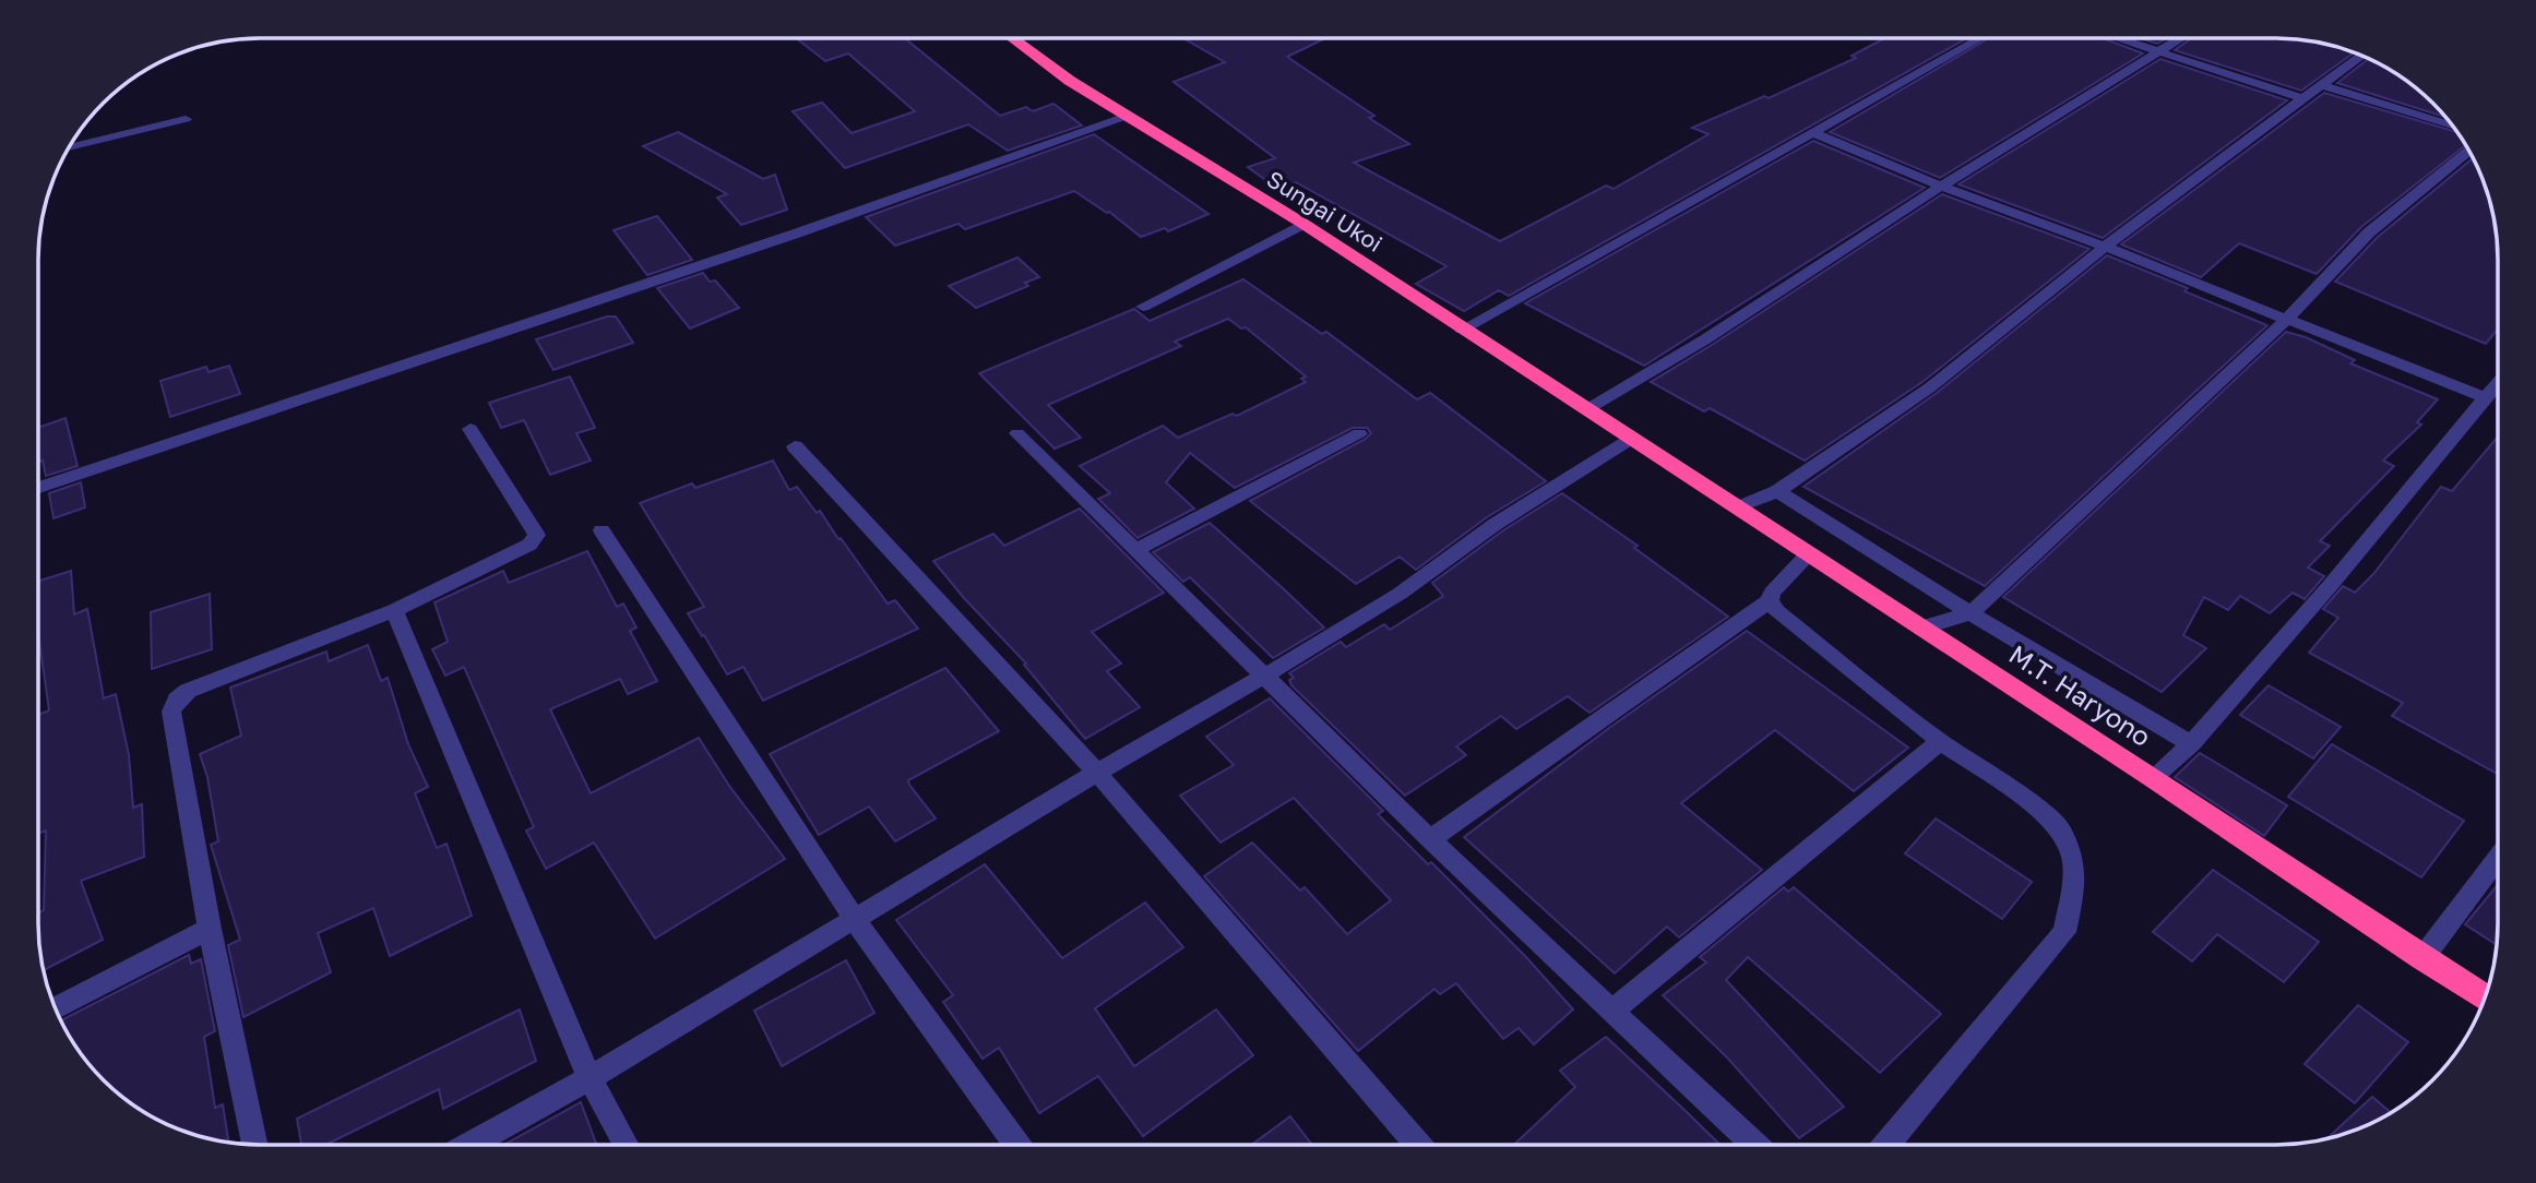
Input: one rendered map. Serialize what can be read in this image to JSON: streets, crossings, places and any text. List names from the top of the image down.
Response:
{
  "streets": {
    "highway": ["Sungai Ukoi", "M.T. Haryono"]
  },
  "crossings": [
    ["Sungai Ukoi", "M.T. Haryono"]
  ]
}
